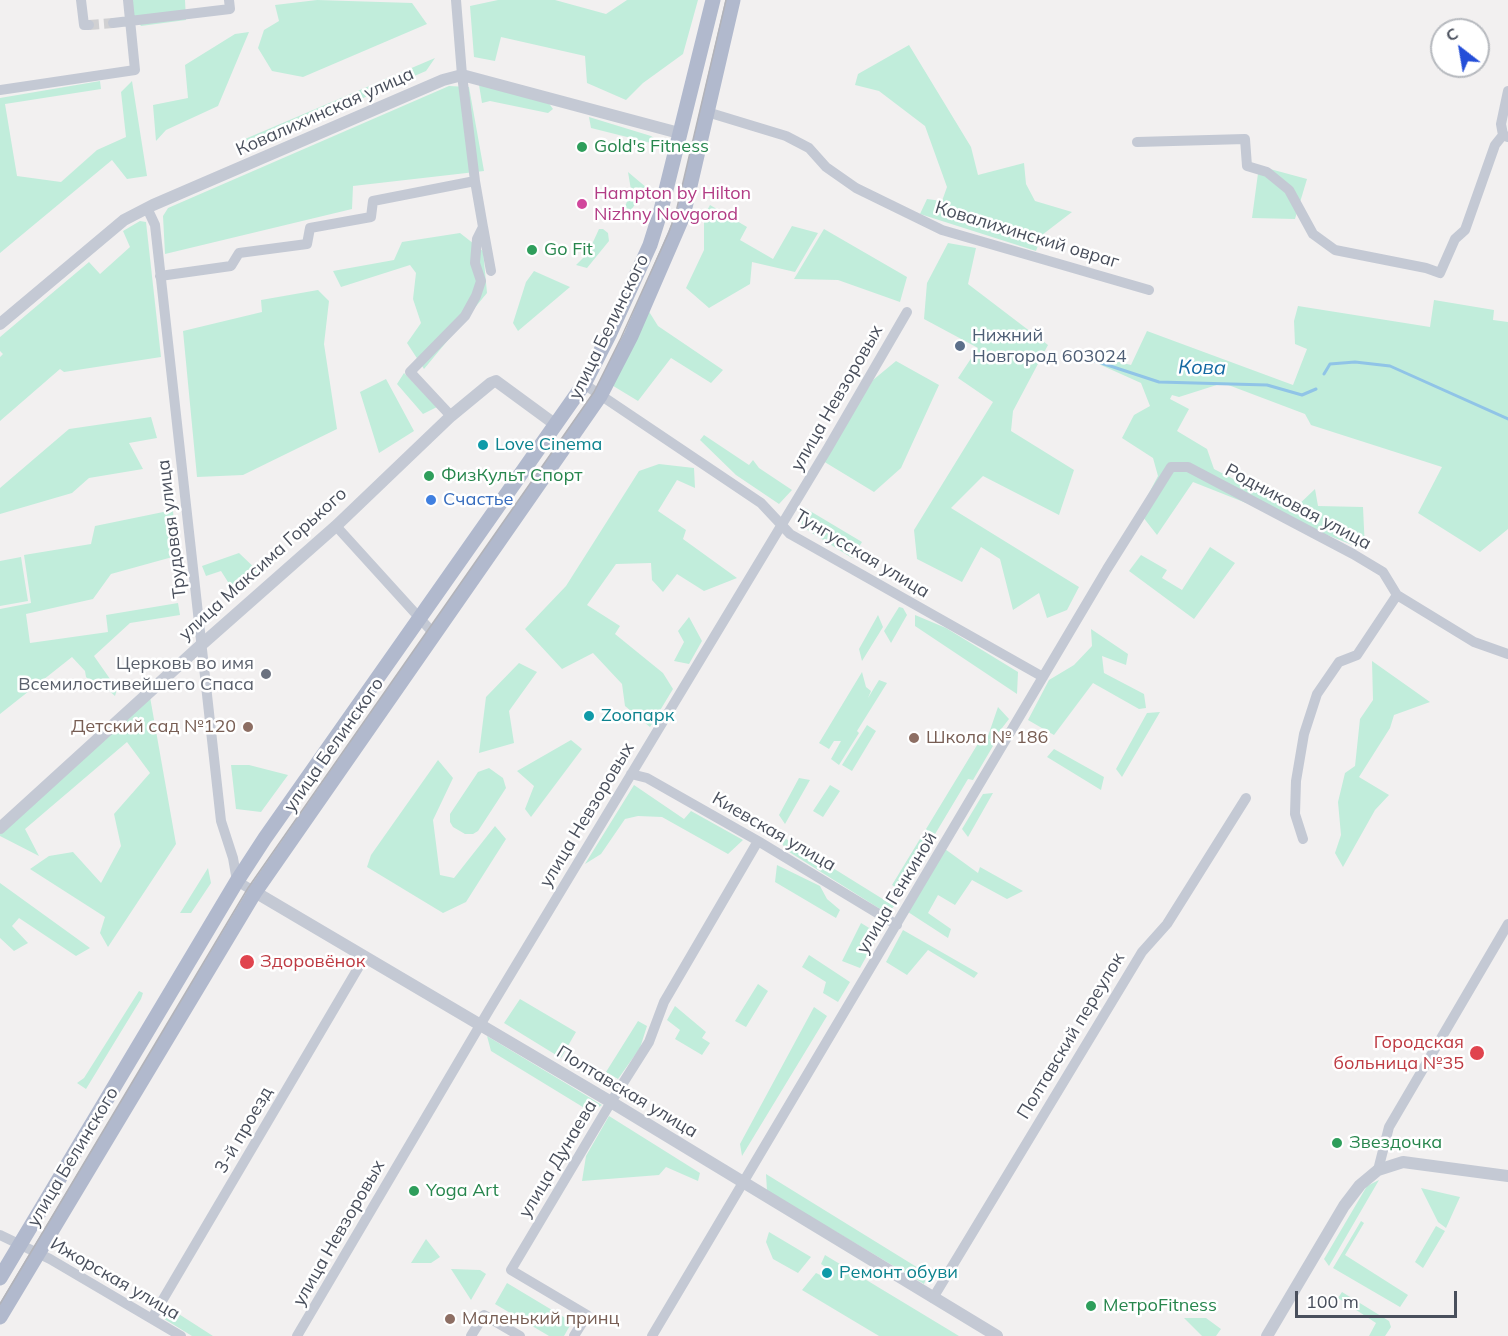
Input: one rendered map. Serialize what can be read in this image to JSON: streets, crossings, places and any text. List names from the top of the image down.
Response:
{
  "streets": {
    "main road": ["улица Белинского"],
    "street": [
      "Ковалихинская улица",
      "Ковалихинский овраг",
      "улица Невзоровых",
      "Родниковая улица",
      "Трудовая улица",
      "Тунгусская улица",
      "улица Максима Горького",
      "Киевская улица",
      "улица Генкиной",
      "Полтавский переулок",
      "Полтавская улица",
      "3-й проезд",
      "улица Дунаева",
      "Ижорская улица"
    ]
  },
  "crossings": [
    ["Ковалихинская улица", "Трудовая улица"],
    ["улица Белинского", "Трудовая улица"],
    ["улица Белинского", "Тунгусская улица"],
    ["улица Белинского", "улица Максима Горького"],
    ["улица Белинского", "Полтавская улица"],
    ["улица Белинского", "Ижорская улица"],
    ["улица Невзоровых", "Тунгусская улица"],
    ["улица Невзоровых", "Киевская улица"],
    ["улица Невзоровых", "Полтавская улица"],
    ["Родниковая улица", "улица Генкиной"],
    ["Трудовая улица", "улица Максима Горького"],
    ["Трудовая улица", "Полтавская улица"],
    ["Тунгусская улица", "улица Генкиной"],
    ["Киевская улица", "улица Генкиной"],
    ["Киевская улица", "улица Дунаева"],
    ["улица Генкиной", "Полтавская улица"],
    ["Полтавский переулок", "Полтавская улица"],
    ["Полтавская улица", "3-й проезд"],
    ["Полтавская улица", "улица Дунаева"],
    ["3-й проезд", "Ижорская улица"]
  ],
  "water": ["Кова"],
  "places": [
    "Gold's Fitness",
    "Hampton by Hilton Nizhny Novgorod",
    "Go Fit",
    "Нижний Новгород 603024",
    "Love Cinema",
    "ФизКульт Спорт",
    "Счастье",
    "Церковь во имя Всемилостивейшего Спаса",
    "Zooпарк",
    "Детский сад №120",
    "Школа № 186",
    "Здоровёнок",
    "Городская больница №35",
    "Звездочка",
    "Yoga Art",
    "Ремонт обуви",
    "МетроFitness",
    "Маленький принц"
  ],
  "scale_bar": "100 m",
  "north": "top left"
}
